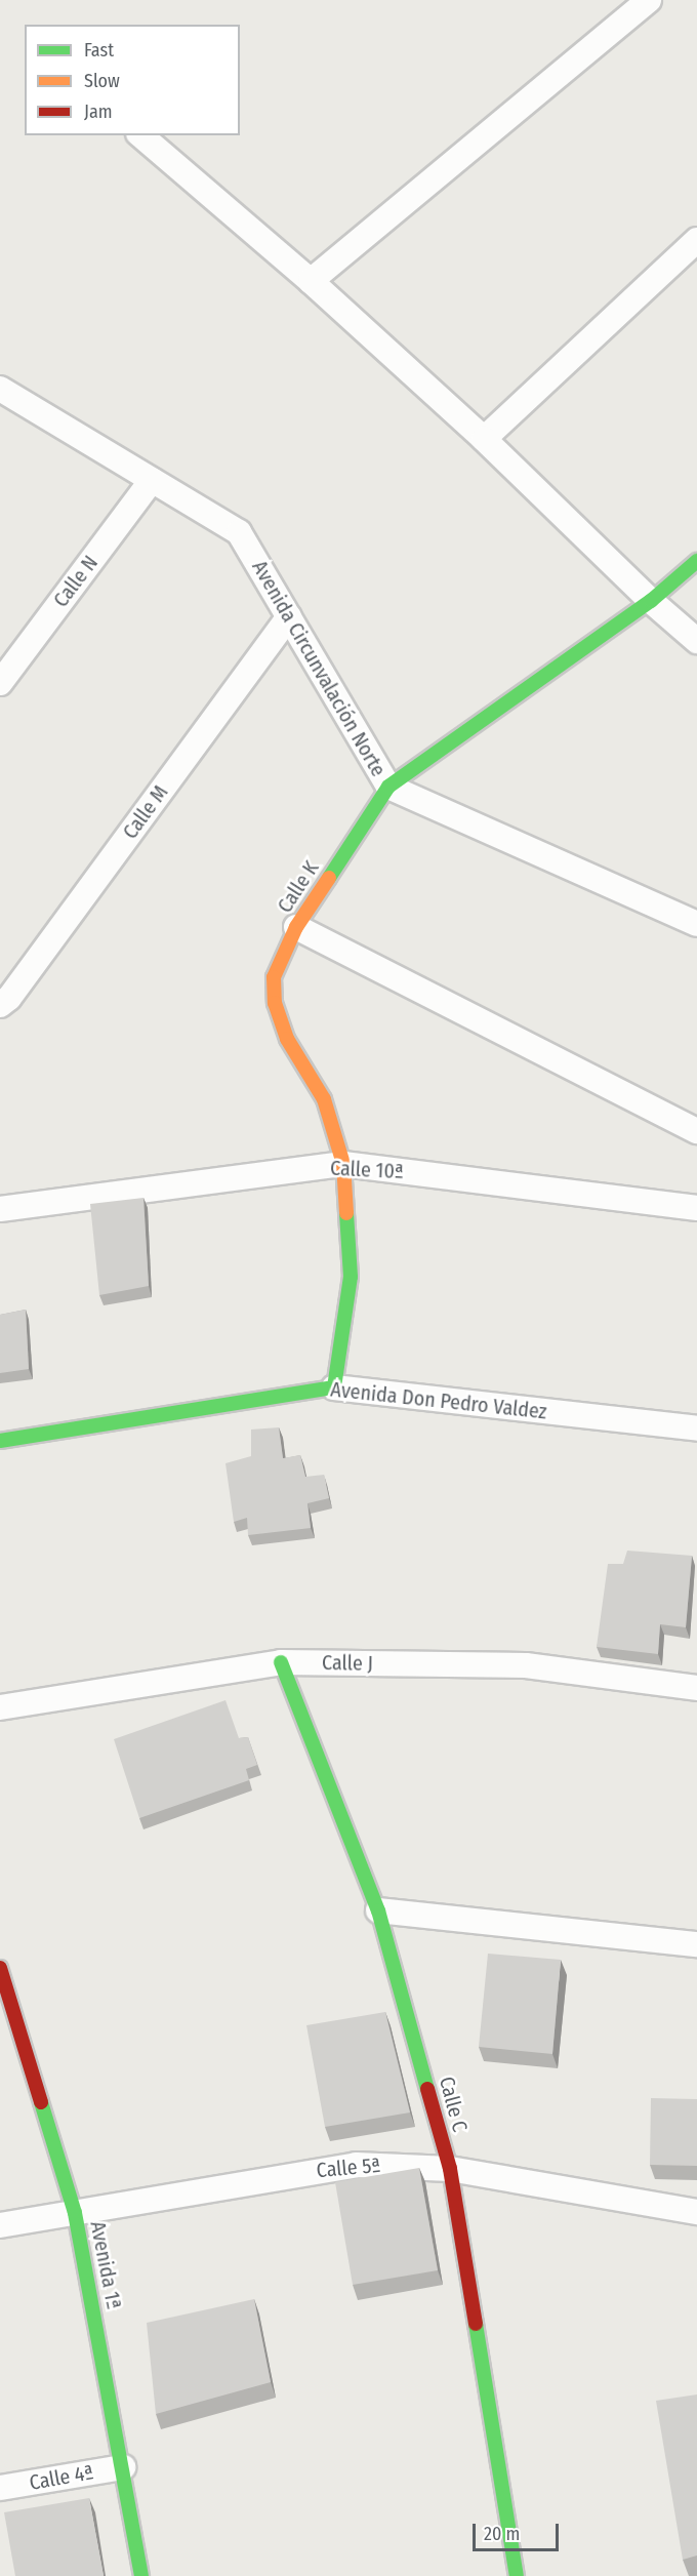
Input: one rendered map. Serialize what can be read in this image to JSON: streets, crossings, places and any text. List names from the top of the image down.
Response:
{
  "streets": {
    "street": [
      "Calle N",
      "Avenida Circunvalación Norte",
      "Calle M",
      "Calle K",
      "Calle 10ª",
      "Avenida Don Pedro Valdez",
      "Calle J",
      "Calle C",
      "Calle 5ª",
      "Avenida 1ª",
      "Calle 4ª"
    ]
  },
  "crossings": [
    ["Calle N", "Avenida Circunvalación Norte"],
    ["Avenida Circunvalación Norte", "Calle M"],
    ["Avenida Circunvalación Norte", "Calle K"],
    ["Calle K", "Calle 10ª"],
    ["Calle K", "Avenida Don Pedro Valdez"],
    ["Calle J", "Calle C"],
    ["Calle C", "Calle 5ª"],
    ["Calle 5ª", "Avenida 1ª"],
    ["Avenida 1ª", "Calle 4ª"]
  ],
  "legend": ["Fast", "Slow", "Jam"],
  "scale_bar": "20 m"
}
